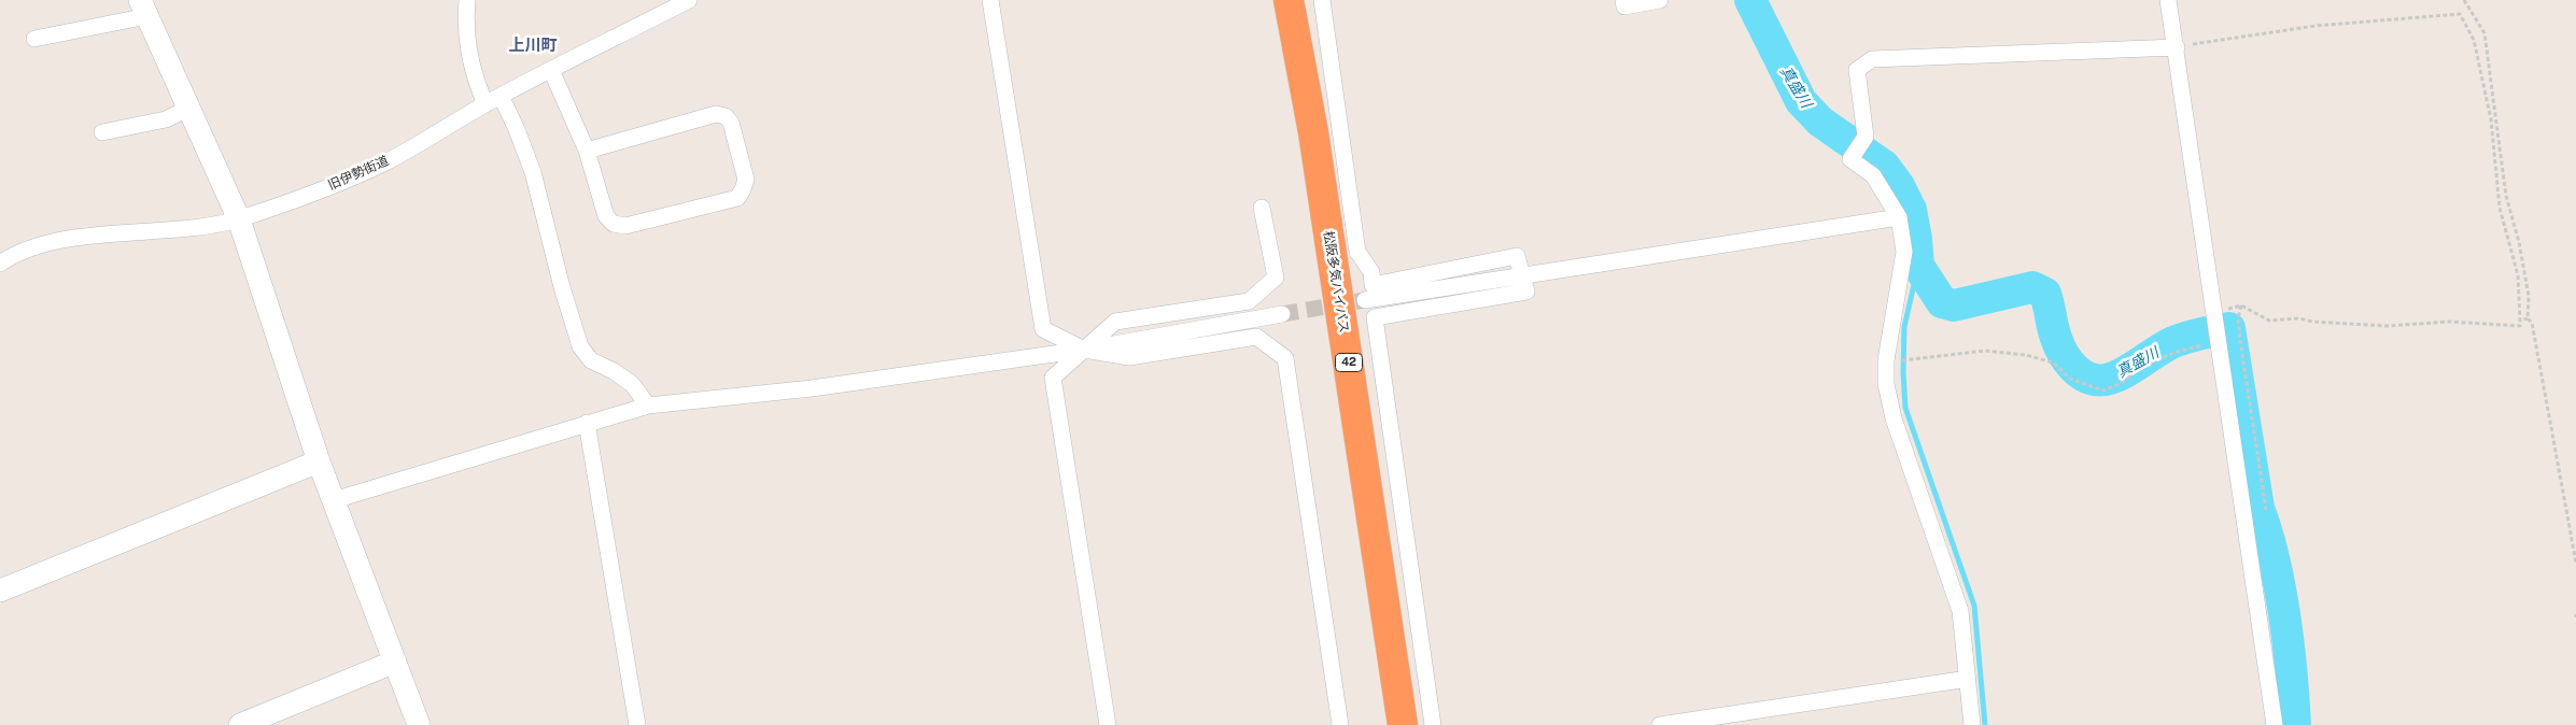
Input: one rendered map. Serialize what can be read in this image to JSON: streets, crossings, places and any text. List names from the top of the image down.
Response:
{
  "streets": {
    "highway": ["松阪多気バイパス", "42"],
    "street": ["旧伊勢街道"]
  },
  "districts": ["上川町"],
  "water": ["真盛川"]
}
